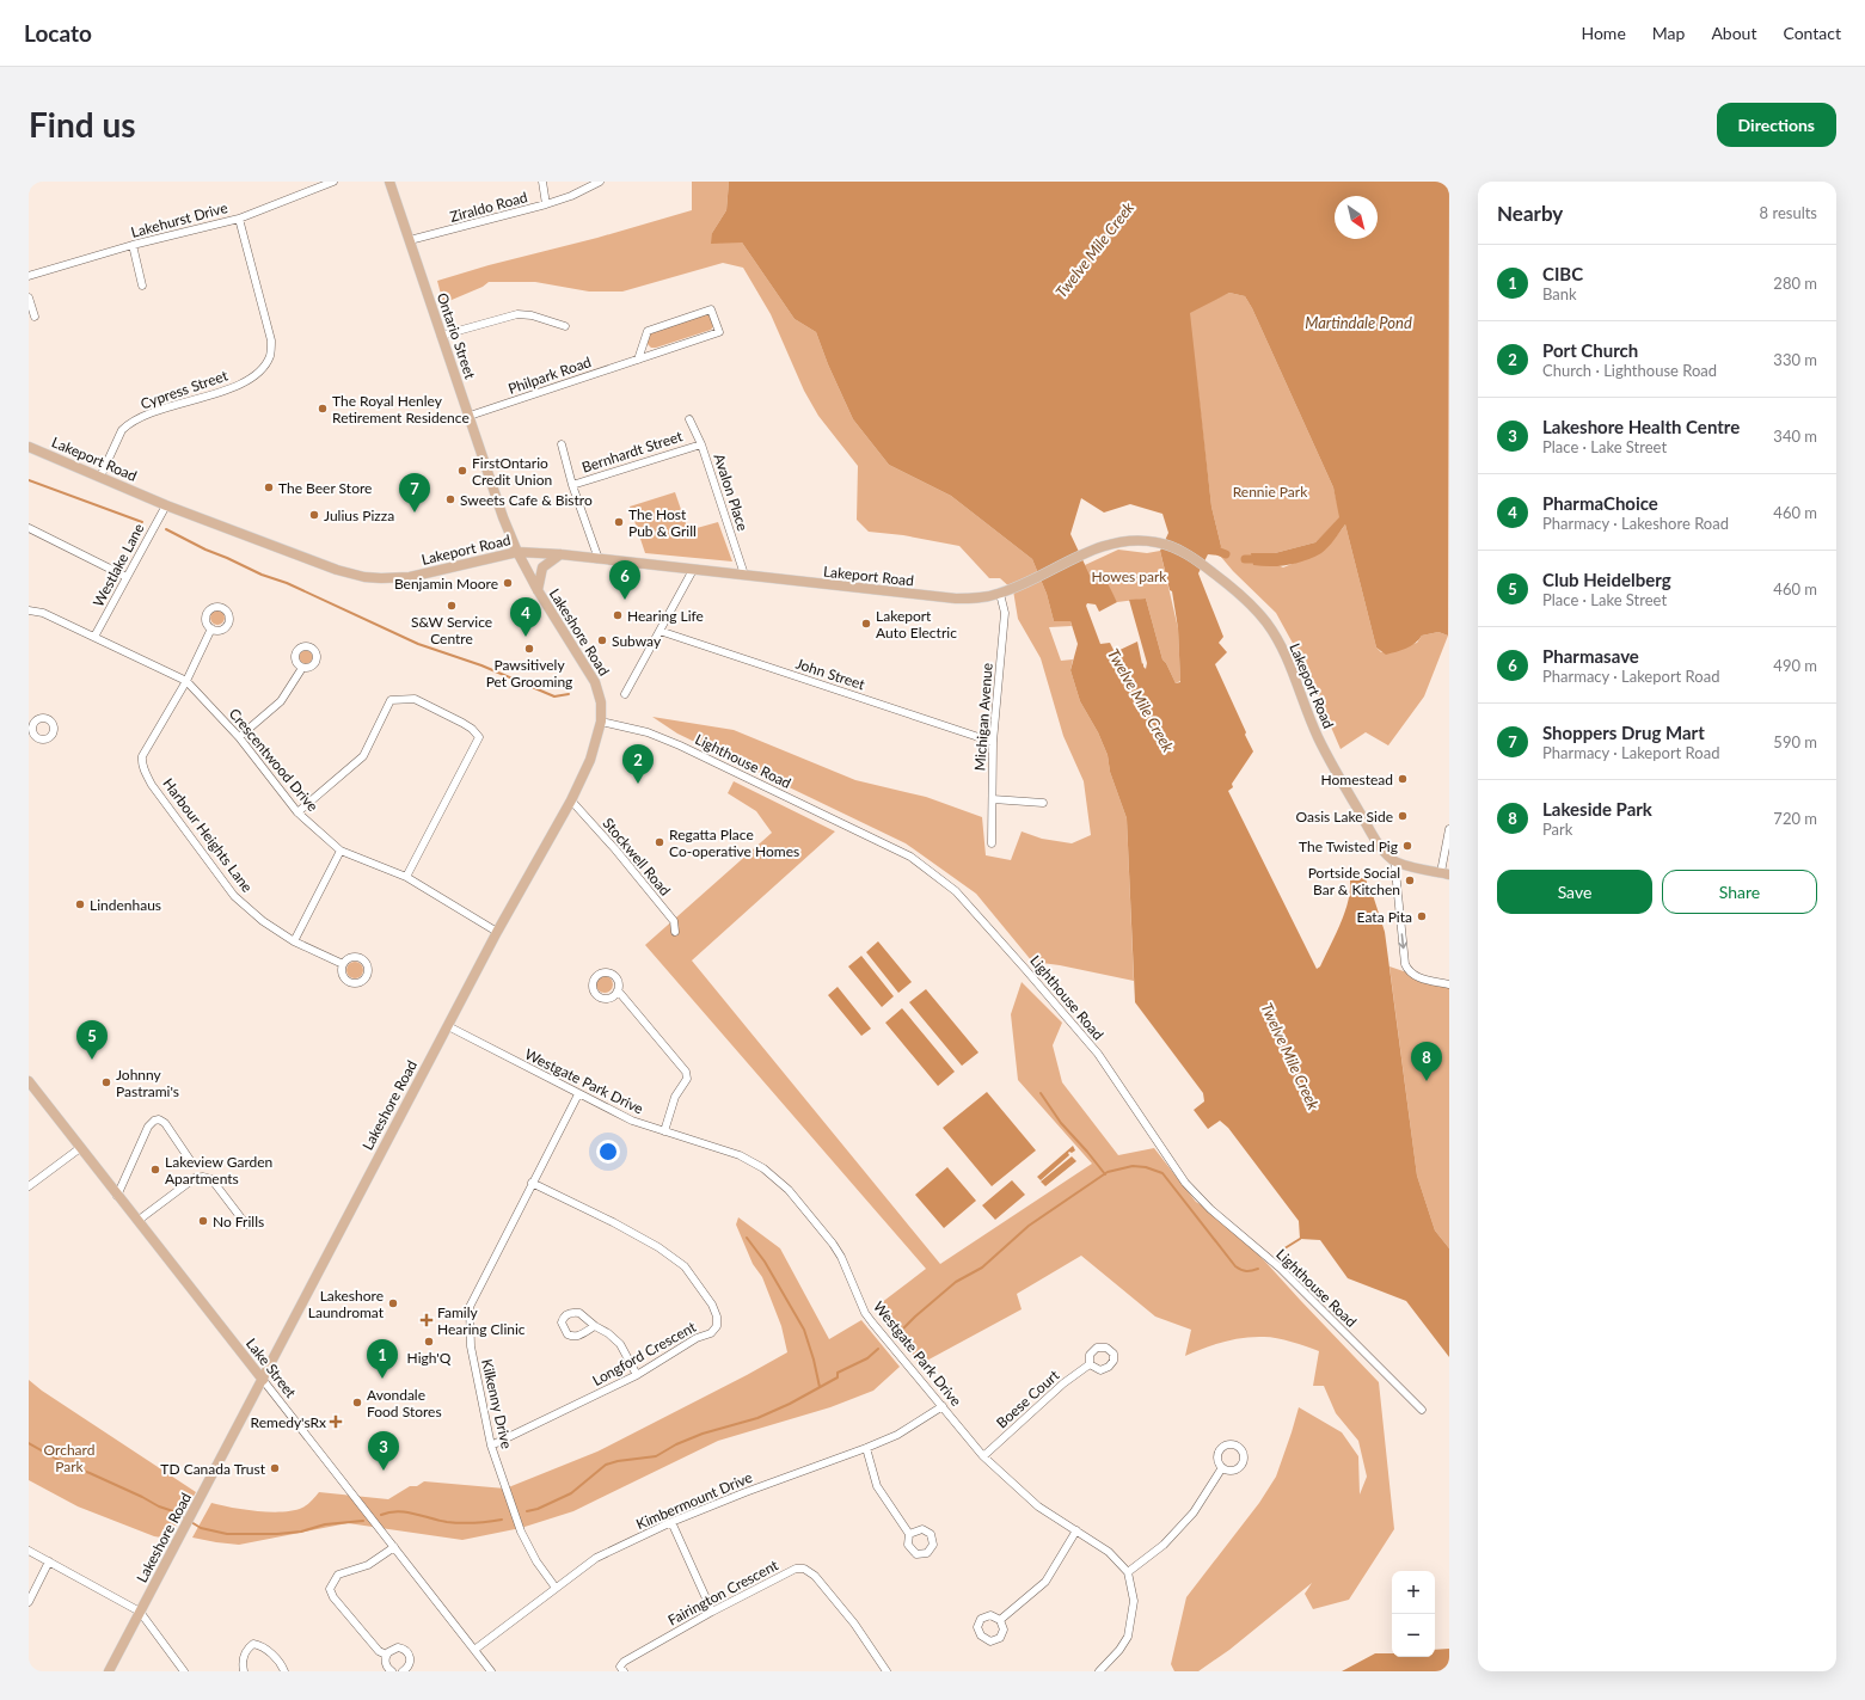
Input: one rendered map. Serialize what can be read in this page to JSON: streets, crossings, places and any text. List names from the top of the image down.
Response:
{
  "streets": {
    "main road": [
      "Ontario Street",
      "Lakeport Road",
      "Lakeshore Road",
      "Lake Street"
    ],
    "street": [
      "Ziraldo Road",
      "Lakehurst Drive",
      "Philpark Road",
      "Cypress Street",
      "Bernhardt Street",
      "Avalon Place",
      "Westlake Lane",
      "John Street",
      "Michigan Avenue",
      "Crescentwood Drive",
      "Lighthouse Road",
      "Harbour Heights Lane",
      "Stockwell Road",
      "Westgate Park Drive",
      "Longford Crescent",
      "Boese Court",
      "Kilkenny Drive",
      "Kimbermount Drive",
      "Fairington Crescent"
    ]
  },
  "crossings": [
    ["Ziraldo Road", "Ontario Street"],
    ["Lakehurst Drive", "Cypress Street"],
    ["Ontario Street", "Philpark Road"],
    ["Ontario Street", "Lakeport Road"],
    ["Ontario Street", "Lakeshore Road"],
    ["Cypress Street", "Lakeport Road"],
    ["Bernhardt Street", "Avalon Place"],
    ["Lakeport Road", "Avalon Place"],
    ["Lakeport Road", "Westlake Lane"],
    ["Lakeport Road", "Lakeshore Road"],
    ["Lakeport Road", "Michigan Avenue"],
    ["Westlake Lane", "Crescentwood Drive"],
    ["Lakeshore Road", "Crescentwood Drive"],
    ["Lakeshore Road", "Lighthouse Road"],
    ["Lakeshore Road", "Stockwell Road"],
    ["Lakeshore Road", "Westgate Park Drive"],
    ["Lakeshore Road", "Lake Street"],
    ["John Street", "Michigan Avenue"],
    ["Crescentwood Drive", "Harbour Heights Lane"],
    ["Westgate Park Drive", "Boese Court"],
    ["Westgate Park Drive", "Kilkenny Drive"],
    ["Westgate Park Drive", "Kimbermount Drive"],
    ["Longford Crescent", "Kilkenny Drive"],
    ["Lake Street", "Kimbermount Drive"],
    ["Kilkenny Drive", "Kimbermount Drive"]
  ],
  "water": ["Twelve Mile Creek", "Martindale Pond"],
  "parks": ["Rennie Park", "Howes park", "Orchard Park"],
  "places": {
    "other": [
      "The Royal Henley Retirement Residence",
      "FirstOntario Credit Union",
      "The Beer Store",
      "Sweets Cafe & Bistro",
      "Julius Pizza",
      "The Host Pub & Grill",
      "Benjamin Moore",
      "S&W Service Centre",
      "Hearing Life",
      "Lakeport Auto Electric",
      "Subway",
      "Pawsitively Pet Grooming",
      "Homestead",
      "Oasis Lake Side",
      "Regatta Place Co-operative Homes",
      "The Twisted Pig",
      "Portside Social Bar & Kitchen",
      "Lindenhaus",
      "Eata Pita",
      "Johnny Pastrami's",
      "Lakeview Garden Apartments",
      "No Frills",
      "Lakeshore Laundromat",
      "High'Q",
      "Avondale Food Stores",
      "TD Canada Trust"
    ],
    "health": ["Family Hearing Clinic", "Remedy'sRx"]
  },
  "north": "bottom right",
  "page": {
    "header": "Locato",
    "nav": [
      "Home",
      "Map",
      "About",
      "Contact"
    ],
    "buttons": [
      "Directions",
      ["Save", "Share"]
    ],
    "title": "Find us",
    "heading": ["Nearby", "8 results"],
    "list": [
      {
        "mark": "1",
        "name": "CIBC",
        "note": "Bank",
        "value": "280 m"
      },
      {
        "mark": "2",
        "name": "Port Church",
        "note": "Church · Lighthouse Road",
        "value": "330 m"
      },
      {
        "mark": "3",
        "name": "Lakeshore Health Centre",
        "note": "Place · Lake Street",
        "value": "340 m"
      },
      {
        "mark": "4",
        "name": "PharmaChoice",
        "note": "Pharmacy · Lakeshore Road",
        "value": "460 m"
      },
      {
        "mark": "5",
        "name": "Club Heidelberg",
        "note": "Place · Lake Street",
        "value": "460 m"
      },
      {
        "mark": "6",
        "name": "Pharmasave",
        "note": "Pharmacy · Lakeport Road",
        "value": "490 m"
      },
      {
        "mark": "7",
        "name": "Shoppers Drug Mart",
        "note": "Pharmacy · Lakeport Road",
        "value": "590 m"
      },
      {
        "mark": "8",
        "name": "Lakeside Park",
        "note": "Park",
        "value": "720 m"
      }
    ],
    "pins": [
      "7",
      "6",
      "4",
      "2",
      "5",
      "8",
      "1",
      "3"
    ],
    "map_buttons": ["+", "−"]
  }
}
